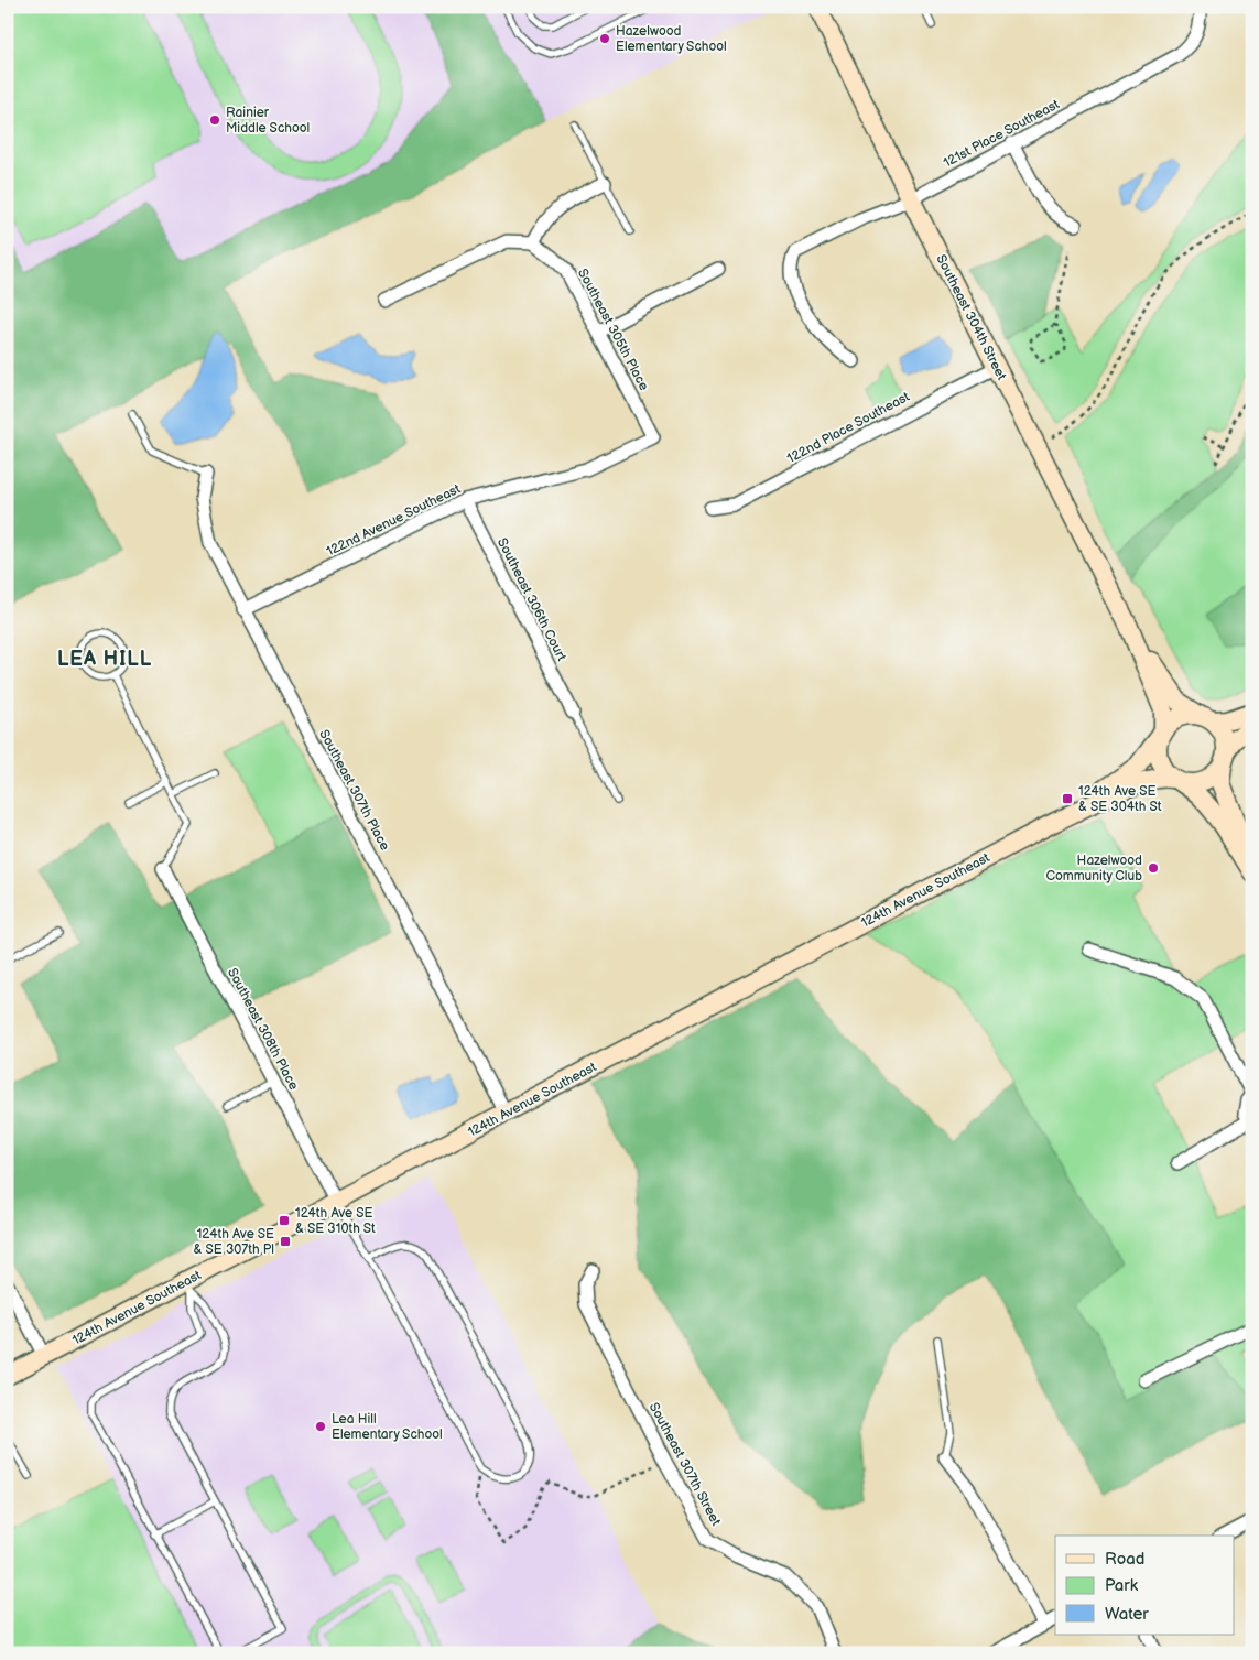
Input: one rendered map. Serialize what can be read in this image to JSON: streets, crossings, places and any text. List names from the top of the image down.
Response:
{
  "streets": {
    "street": [
      "121st Place Southeast",
      "Southeast 304th Street",
      "Southeast 305th Place",
      "122nd Place Southeast",
      "122nd Avenue Southeast",
      "Southeast 306th Court",
      "Southeast 307th Place",
      "124th Avenue Southeast",
      "Southeast 308th Place",
      "Southeast 307th Street"
    ]
  },
  "crossings": [
    ["121st Place Southeast", "Southeast 304th Street"],
    ["Southeast 304th Street", "122nd Place Southeast"],
    ["Southeast 304th Street", "124th Avenue Southeast"],
    ["Southeast 305th Place", "122nd Avenue Southeast"],
    ["122nd Avenue Southeast", "Southeast 306th Court"],
    ["122nd Avenue Southeast", "Southeast 307th Place"],
    ["Southeast 307th Place", "124th Avenue Southeast"],
    ["124th Avenue Southeast", "Southeast 308th Place"]
  ],
  "districts": ["LEA HILL"],
  "places": {
    "other": [
      "Hazelwood Elementary School",
      "Rainier Middle School",
      "Hazelwood Community Club",
      "Lea Hill Elementary School"
    ],
    "transit": ["124th Ave SE & SE 304th St", "124th Ave SE & SE 310th St", "124th Ave SE & SE 307th Pl"]
  },
  "legend": ["Road", "Park", "Water"]
}
